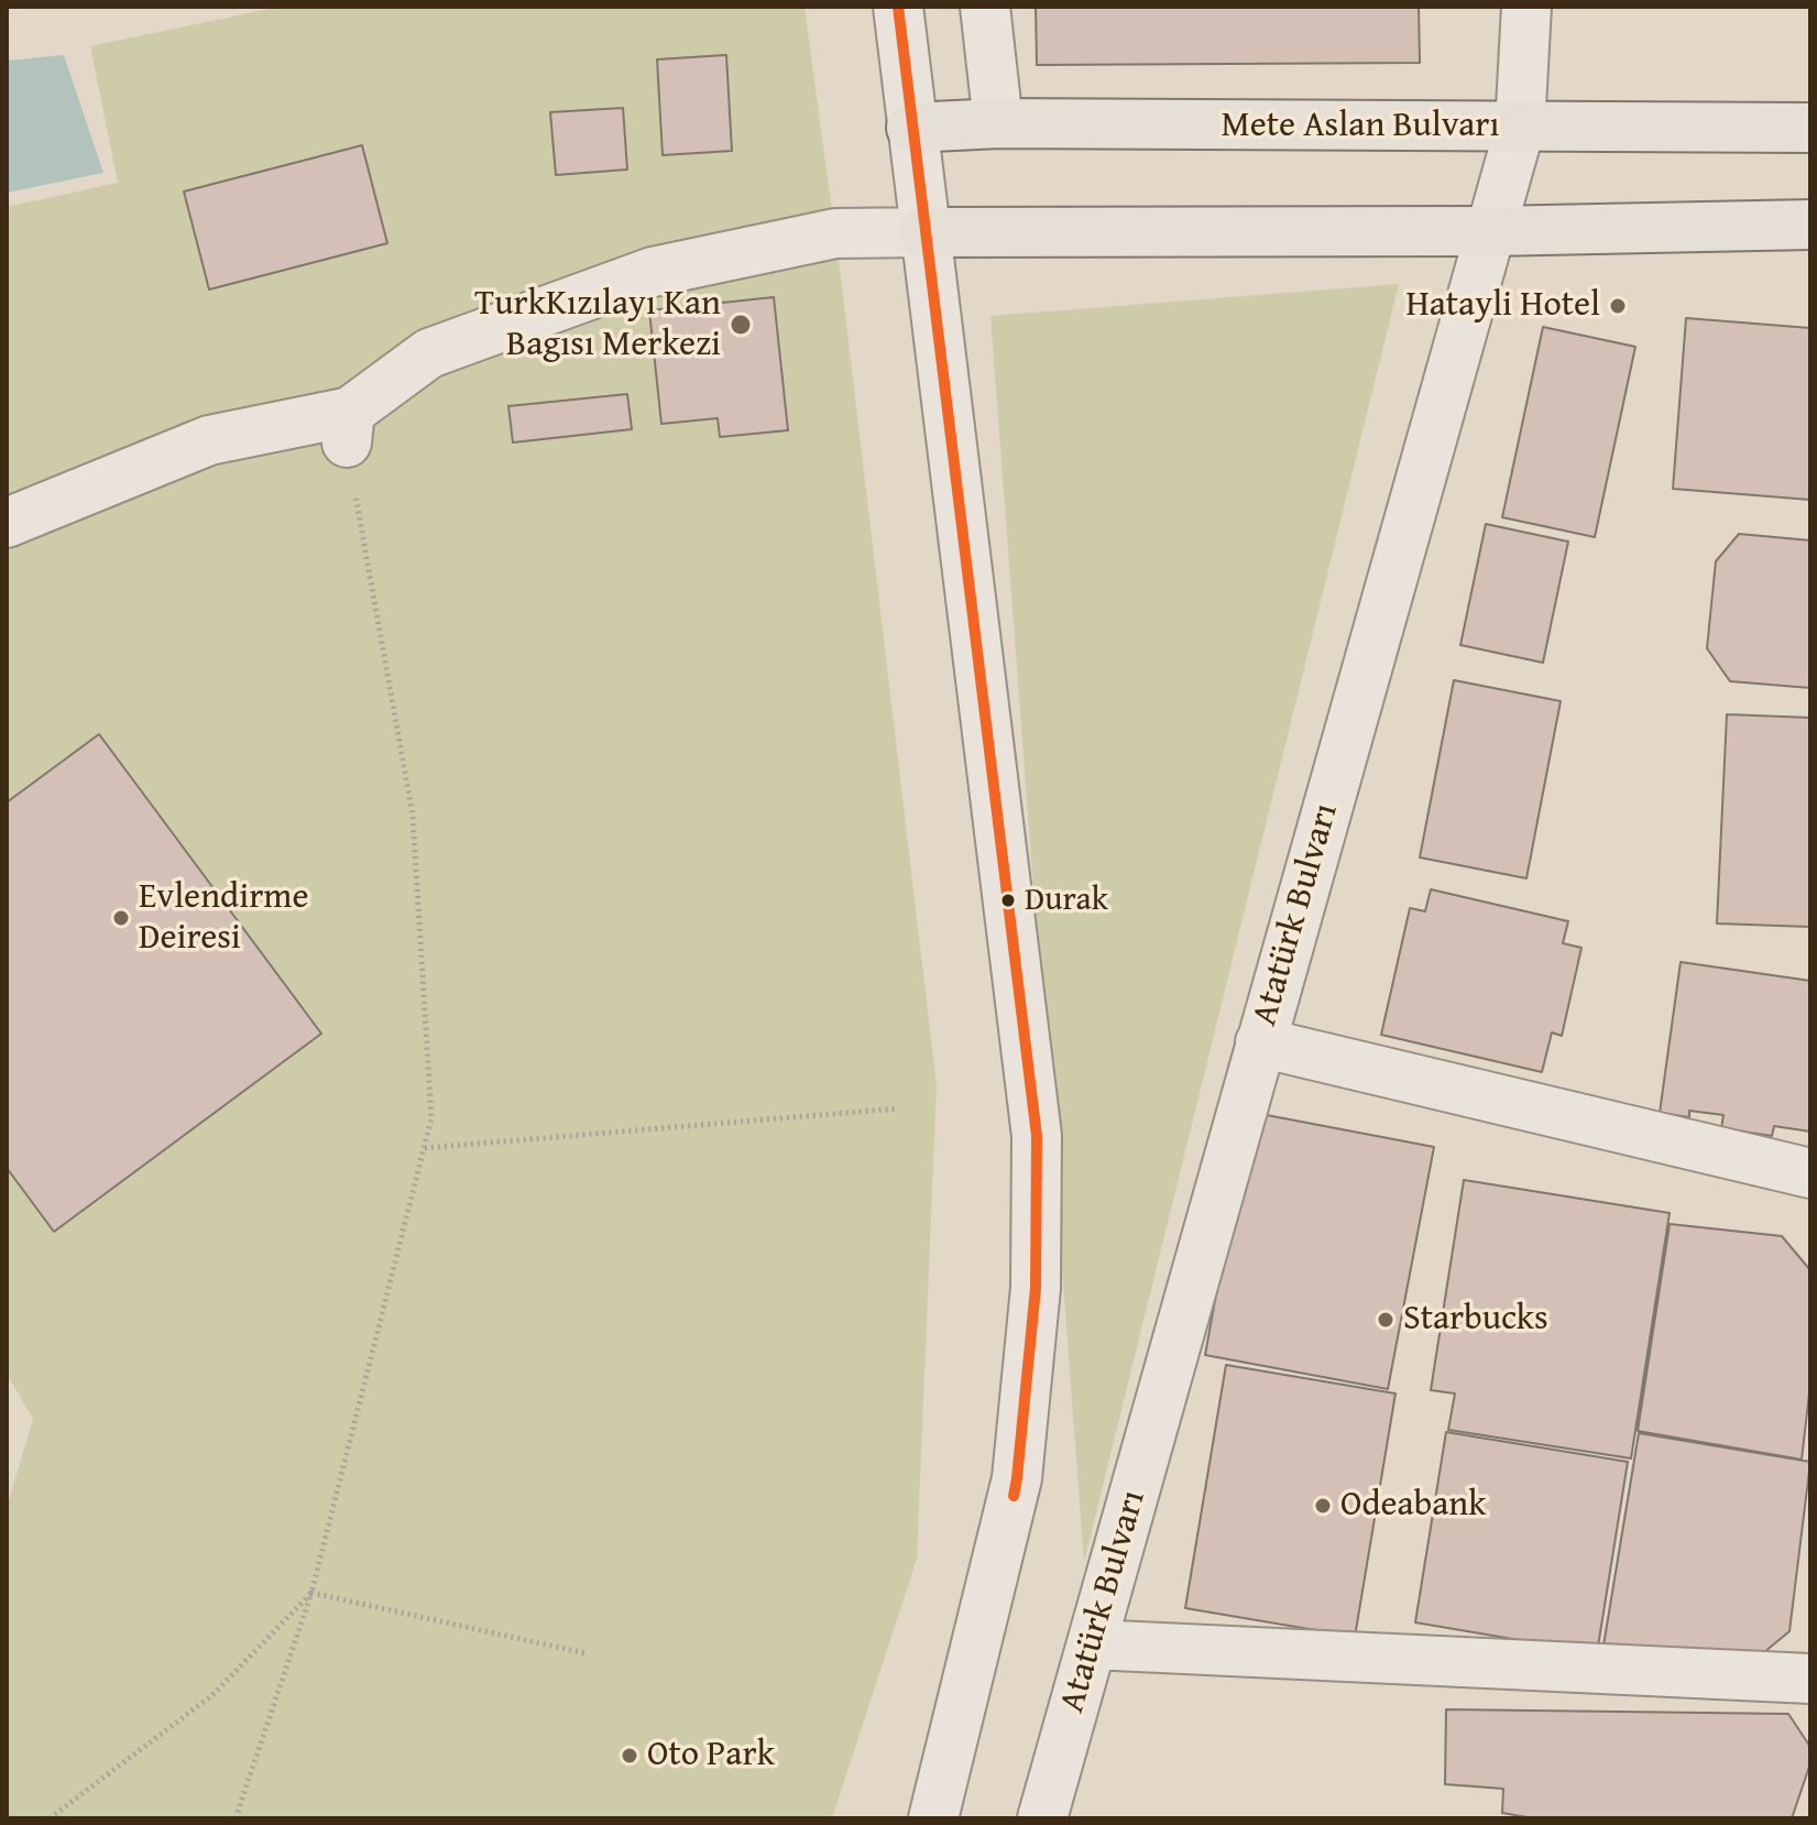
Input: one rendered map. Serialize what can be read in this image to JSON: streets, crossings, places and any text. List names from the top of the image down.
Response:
{
  "streets": {
    "main road": ["Mete Aslan Bulvarı"],
    "street": ["Atatürk Bulvarı"]
  },
  "crossings": [
    ["Mete Aslan Bulvarı", "Atatürk Bulvarı"]
  ],
  "places": [
    "Hatayli Hotel",
    "TurkKızılayı Kan Bagısı Merkezi",
    "Durak",
    "Evlendirme Deiresi",
    "Starbucks",
    "Odeabank",
    "Oto Park"
  ]
}
